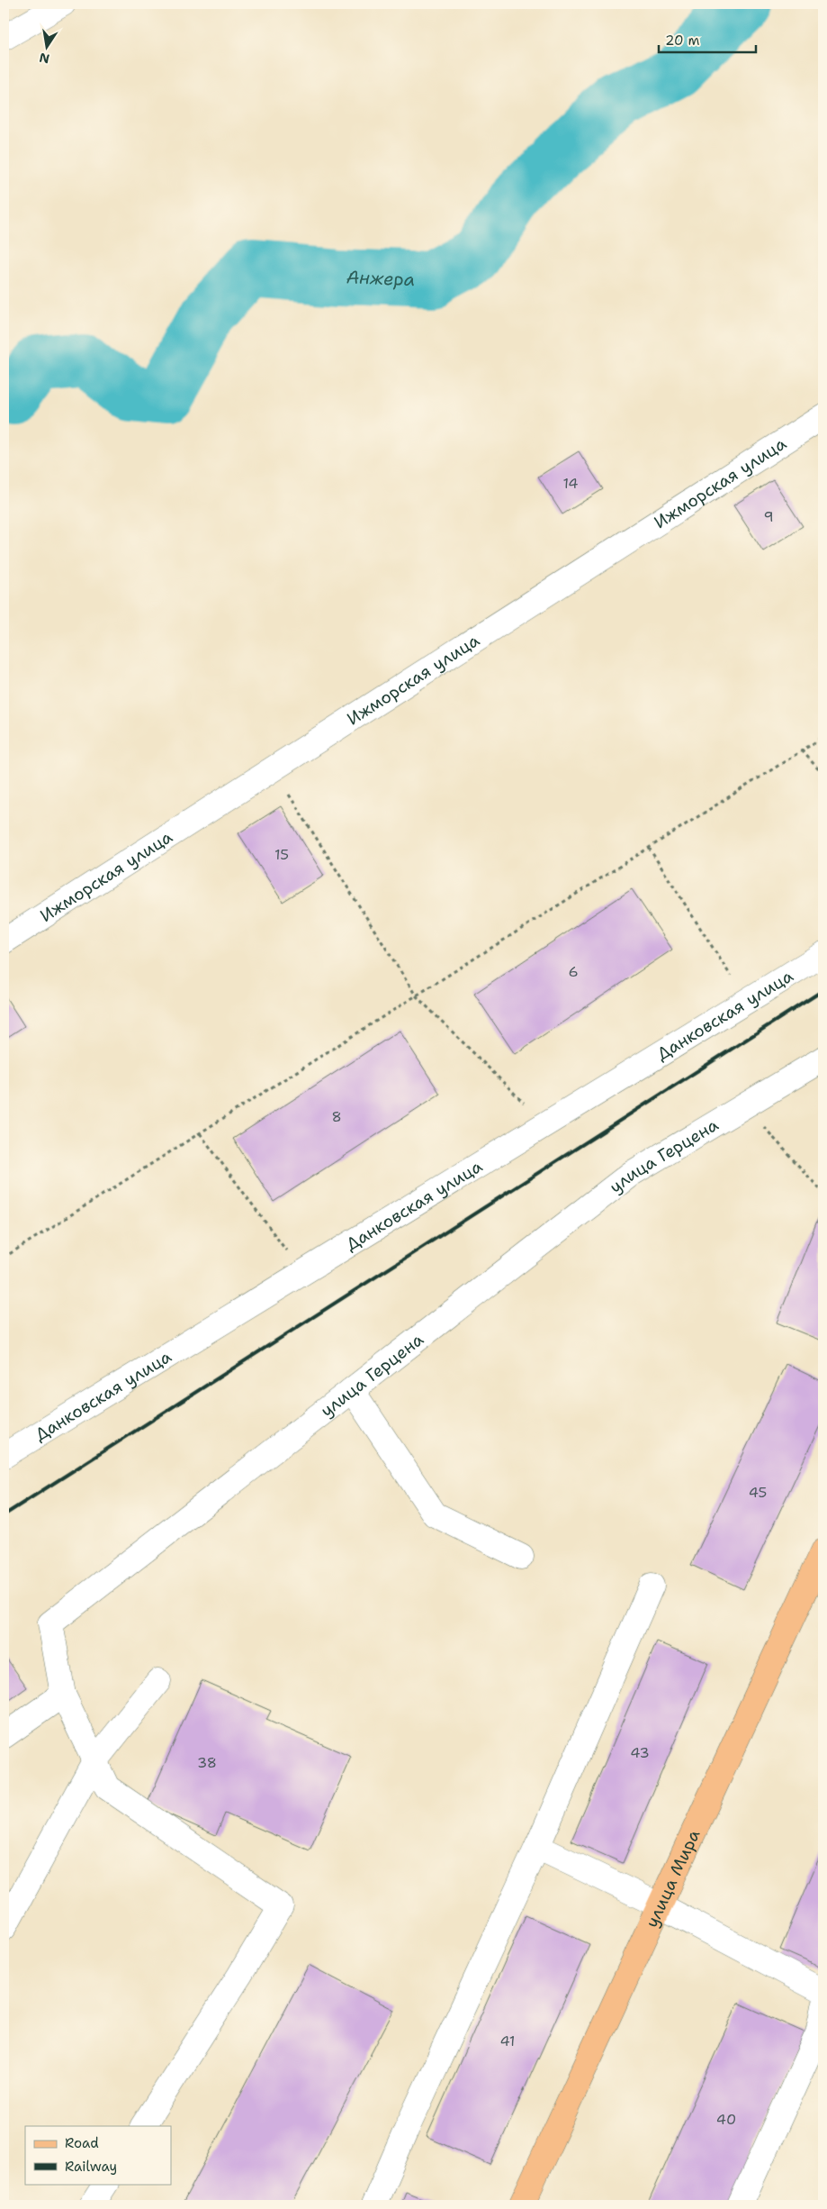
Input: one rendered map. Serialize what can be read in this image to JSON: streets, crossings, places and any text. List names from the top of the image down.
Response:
{
  "streets": {
    "main road": ["улица Мира"],
    "street": ["Ижморская улица", "Данковская улица", "улица Герцена"]
  },
  "water": ["Анжера"],
  "house_numbers": [
    "14",
    "9",
    "15",
    "6",
    "8",
    "45",
    "43",
    "38",
    "41",
    "40"
  ],
  "legend": ["Road", "Railway"],
  "scale_bar": "20 m",
  "north": "bottom"
}
